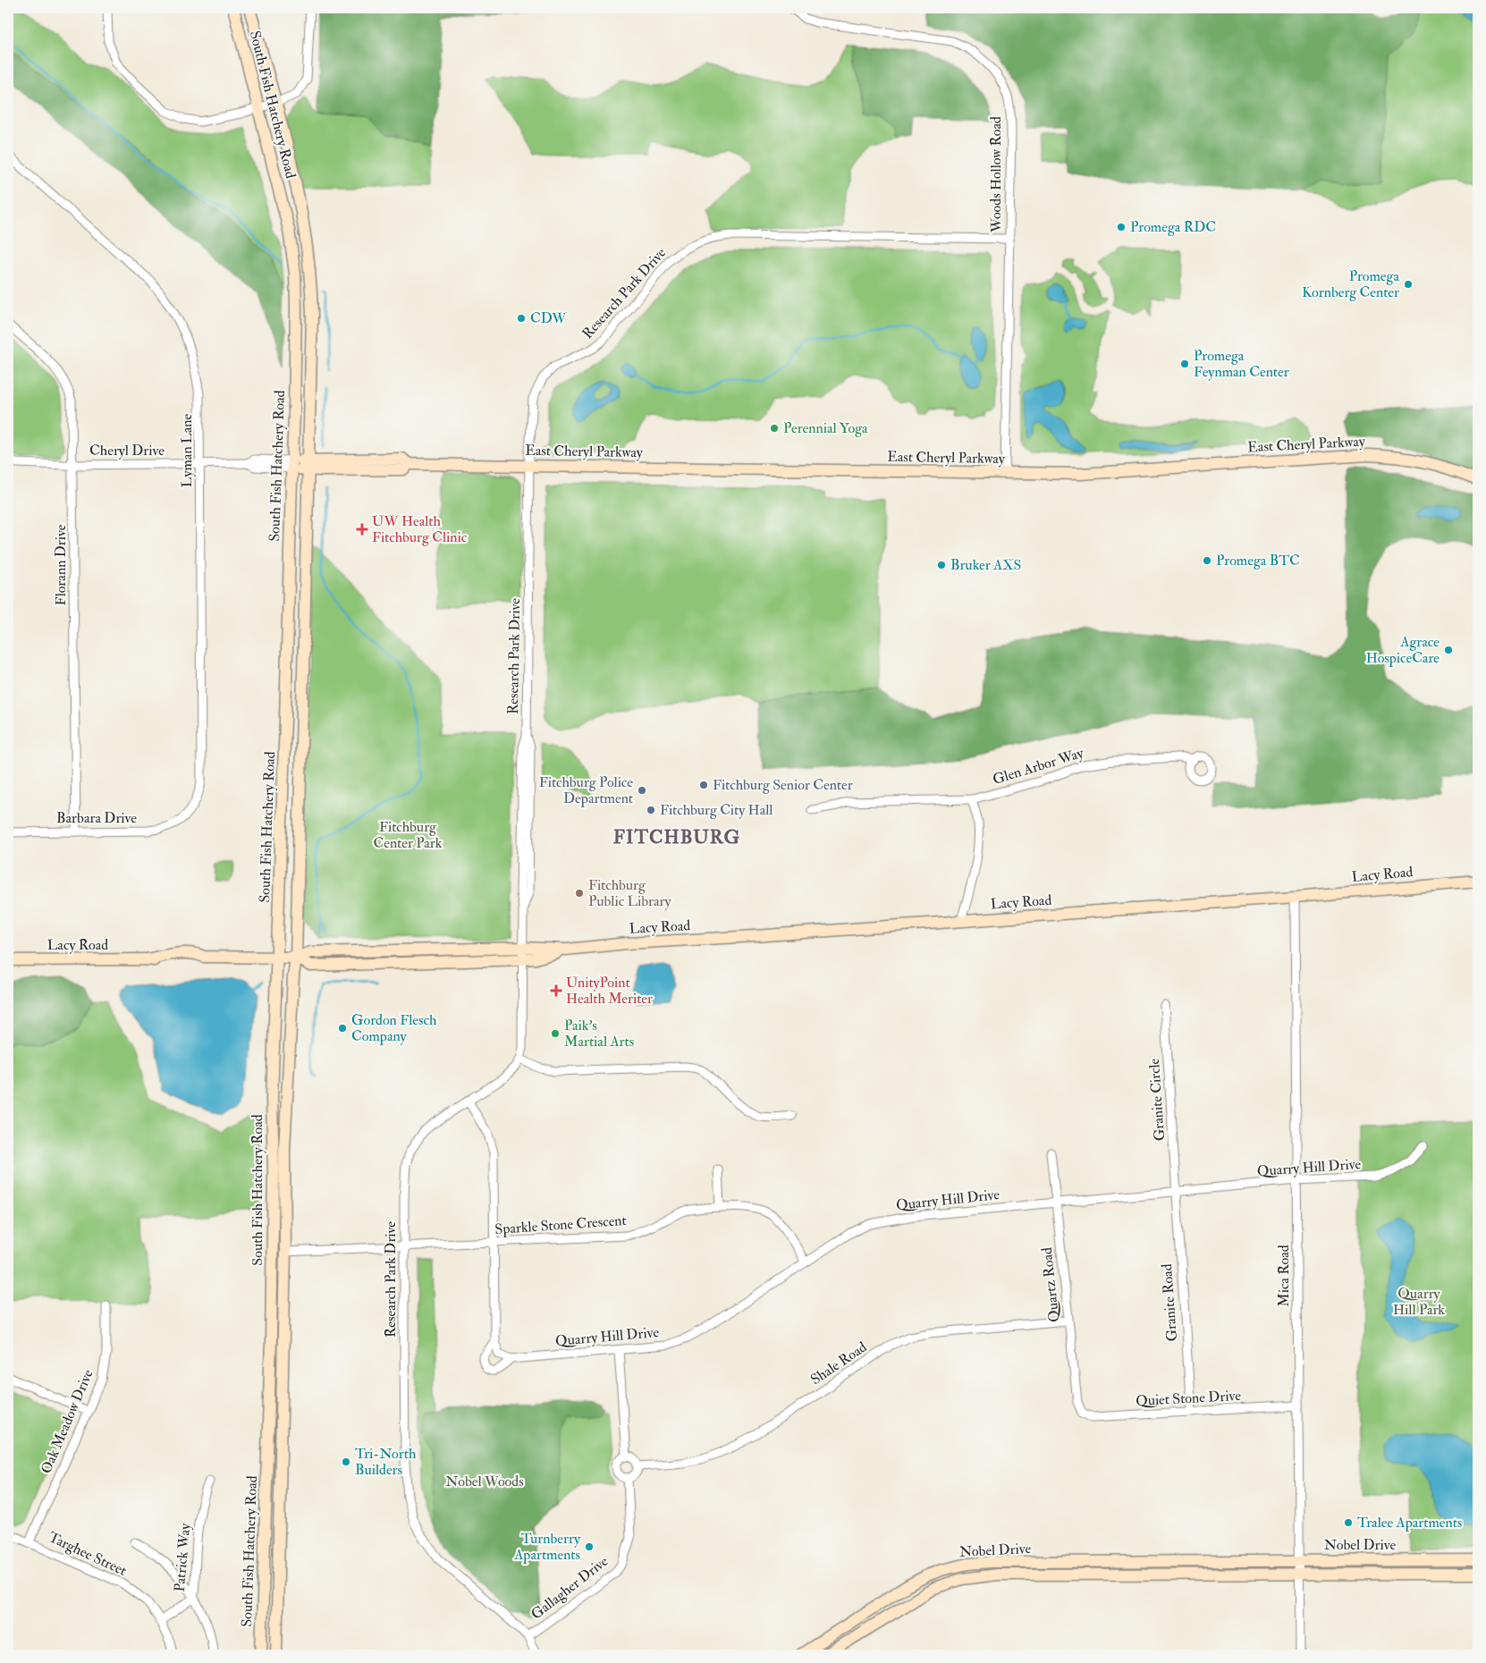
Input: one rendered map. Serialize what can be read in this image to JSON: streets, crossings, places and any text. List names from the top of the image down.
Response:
{
  "streets": {
    "main road": [
      "South Fish Hatchery Road",
      "East Cheryl Parkway",
      "Lacy Road",
      "Nobel Drive"
    ],
    "street": [
      "Woods Hollow Road",
      "Research Park Drive",
      "Cheryl Drive",
      "Lyman Lane",
      "Florann Drive",
      "Glen Arbor Way",
      "Barbara Drive",
      "Granite Circle",
      "Quarry Hill Drive",
      "Sparkle Stone Crescent",
      "Mica Road",
      "Quartz Road",
      "Granite Road",
      "Shale Road",
      "Quiet Stone Drive",
      "Oak Meadow Drive",
      "Targhee Street",
      "Patrick Way",
      "Gallagher Drive"
    ]
  },
  "crossings": [
    ["South Fish Hatchery Road", "East Cheryl Parkway"],
    ["South Fish Hatchery Road", "Cheryl Drive"],
    ["South Fish Hatchery Road", "Lacy Road"],
    ["South Fish Hatchery Road", "Sparkle Stone Crescent"],
    ["Woods Hollow Road", "Research Park Drive"],
    ["Woods Hollow Road", "East Cheryl Parkway"],
    ["Research Park Drive", "East Cheryl Parkway"],
    ["Research Park Drive", "Lacy Road"],
    ["Research Park Drive", "Sparkle Stone Crescent"],
    ["Research Park Drive", "Gallagher Drive"],
    ["East Cheryl Parkway", "Cheryl Drive"],
    ["Cheryl Drive", "Lyman Lane"],
    ["Cheryl Drive", "Florann Drive"],
    ["Lyman Lane", "Barbara Drive"],
    ["Florann Drive", "Barbara Drive"],
    ["Lacy Road", "Mica Road"],
    ["Granite Circle", "Quarry Hill Drive"],
    ["Granite Circle", "Granite Road"],
    ["Quarry Hill Drive", "Sparkle Stone Crescent"],
    ["Quarry Hill Drive", "Mica Road"],
    ["Quarry Hill Drive", "Quartz Road"],
    ["Quarry Hill Drive", "Granite Road"],
    ["Mica Road", "Quiet Stone Drive"],
    ["Mica Road", "Nobel Drive"],
    ["Quartz Road", "Shale Road"],
    ["Quartz Road", "Quiet Stone Drive"],
    ["Granite Road", "Quiet Stone Drive"],
    ["Shale Road", "Gallagher Drive"],
    ["Oak Meadow Drive", "Targhee Street"],
    ["Targhee Street", "Patrick Way"]
  ],
  "districts": ["FITCHBURG"],
  "parks": ["Fitchburg Center Park", "Quarry Hill Park", "Nobel Woods"],
  "places": {
    "other": [
      "Promega RDC",
      "Promega Kornberg Center",
      "CDW",
      "Promega Feynman Center",
      "Perennial Yoga",
      "Promega BTC",
      "Bruker AXS",
      "Agrace HospiceCare",
      "Fitchburg Senior Center",
      "Fitchburg Police Department",
      "Fitchburg City Hall",
      "Fitchburg Public Library",
      "Gordon Flesch Company",
      "Paik's Martial Arts",
      "Tri-North Builders",
      "Tralee Apartments",
      "Turnberry Apartments"
    ],
    "health": ["UW Health Fitchburg Clinic", "UnityPoint Health Meriter"]
  }
}
